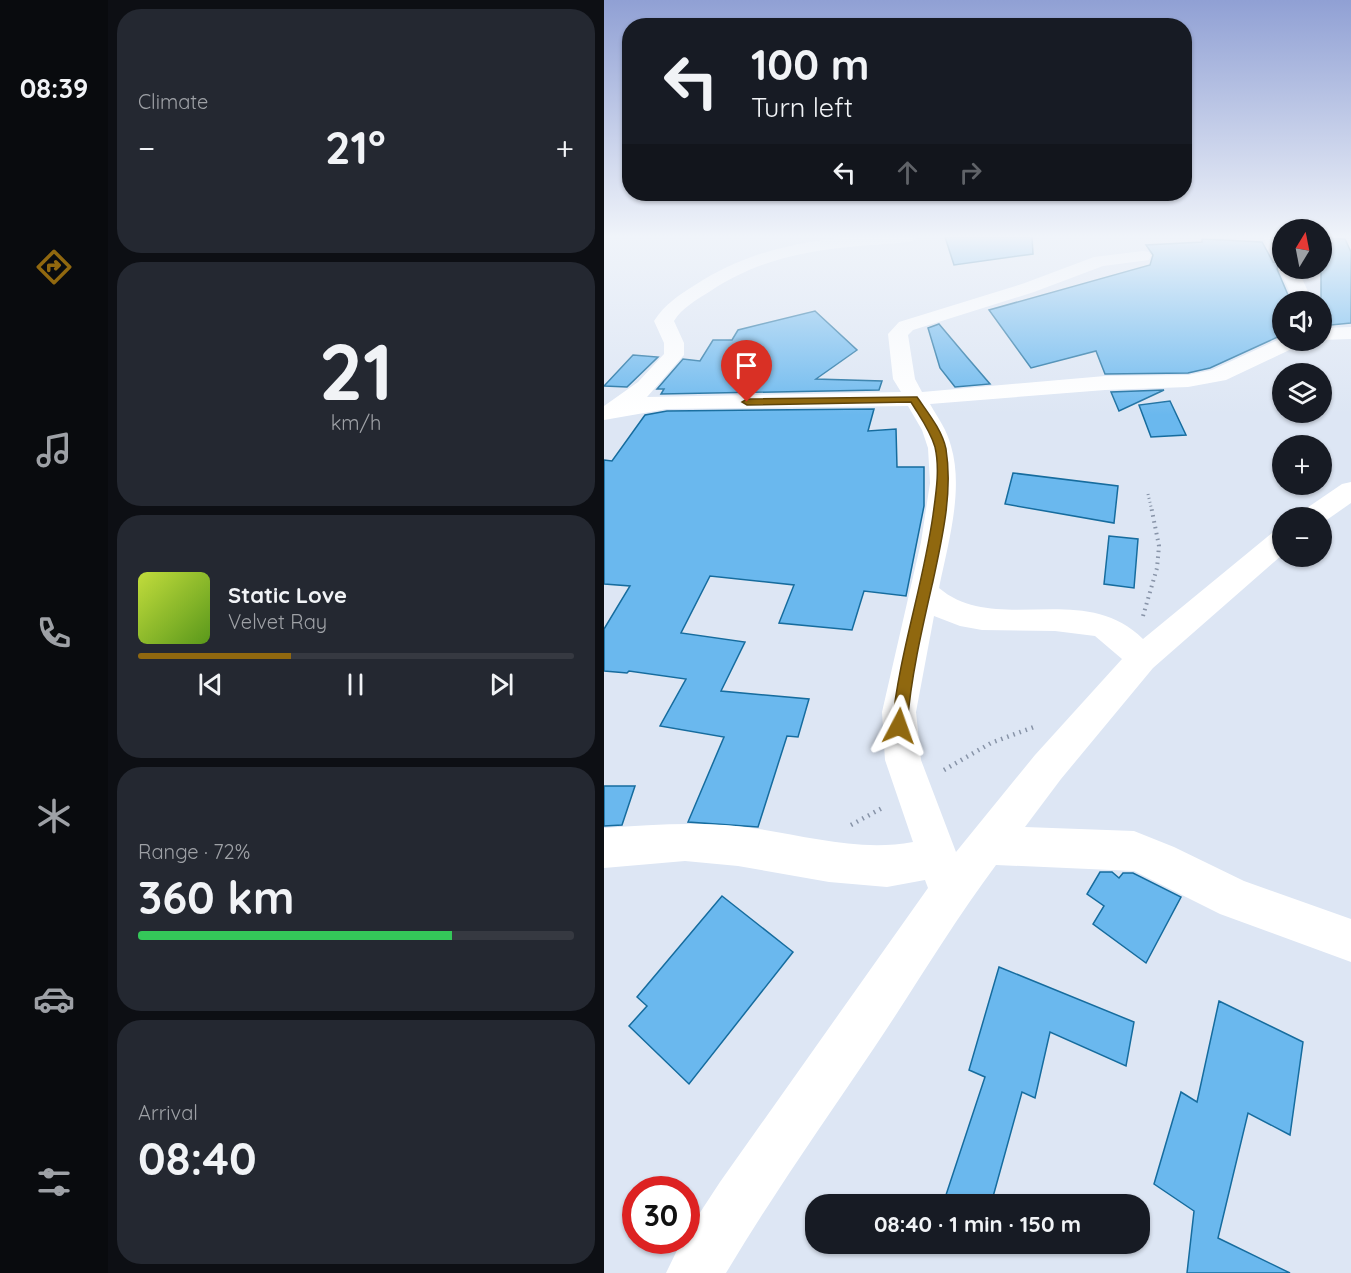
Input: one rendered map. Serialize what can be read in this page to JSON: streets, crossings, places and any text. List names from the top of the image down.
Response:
{
  "north": "top",
  "page": {
    "tabs": "08:39",
    "tile": [
      "Climate",
      ["21", "km/h"],
      ["Range · 72%", "360 km"],
      ["Arrival", "08:40"]
    ],
    "turn": ["100 m", "Turn left"],
    "heat": ["−", "21°", "+"],
    "map_buttons": ["+", "−"],
    "song": ["Static Love", "Velvet Ray"],
    "limit": "30",
    "trip": "08:40 · 1 min · 150 m"
  }
}
